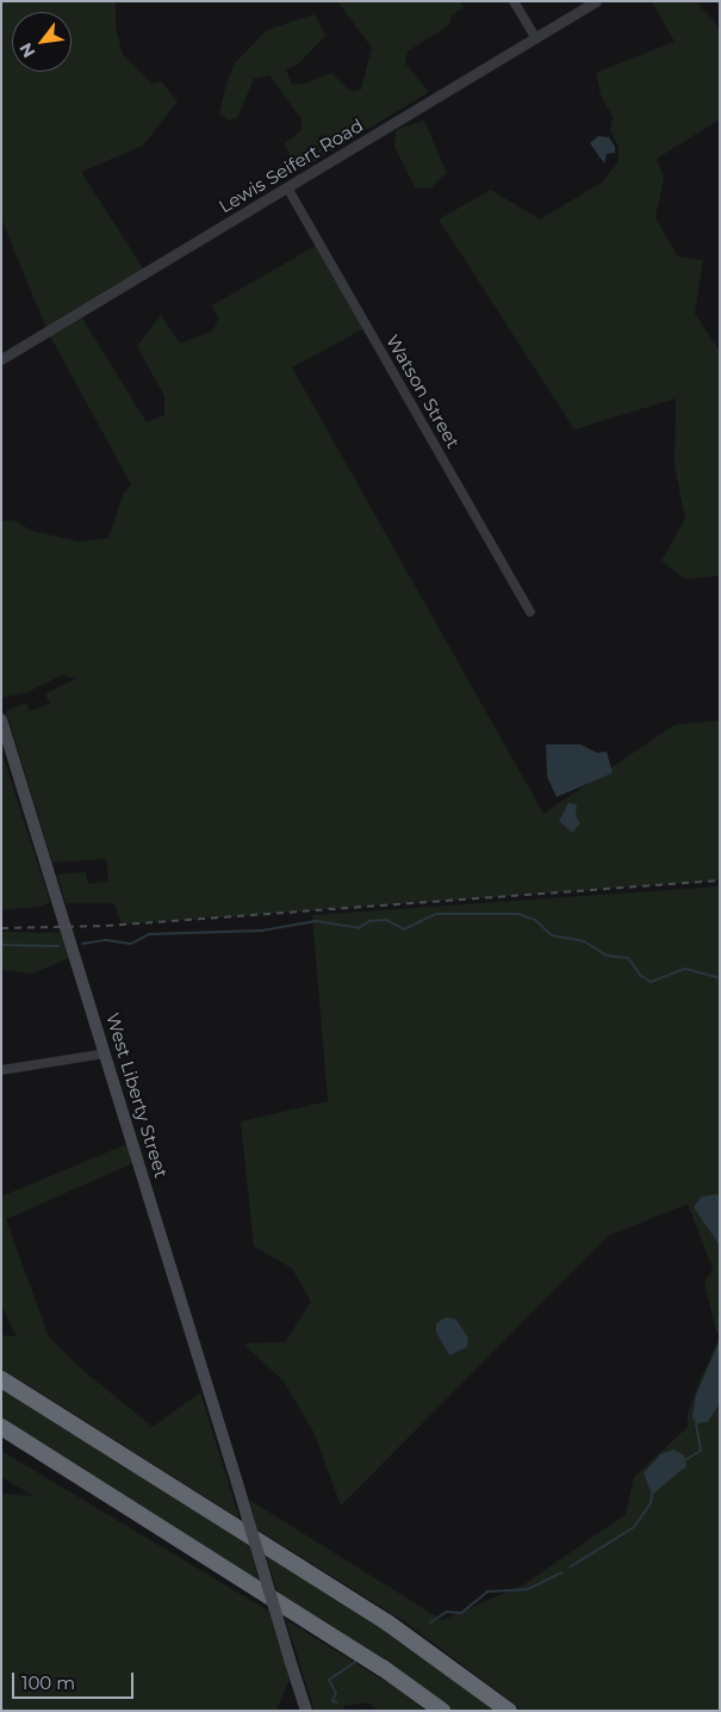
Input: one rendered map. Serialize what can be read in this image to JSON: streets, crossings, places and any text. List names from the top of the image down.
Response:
{
  "streets": {
    "main road": ["West Liberty Street"],
    "street": ["Lewis Seifert Road", "Watson Street"]
  },
  "crossings": [
    ["Lewis Seifert Road", "Watson Street"]
  ],
  "scale_bar": "100 m",
  "north": "bottom left"
}
